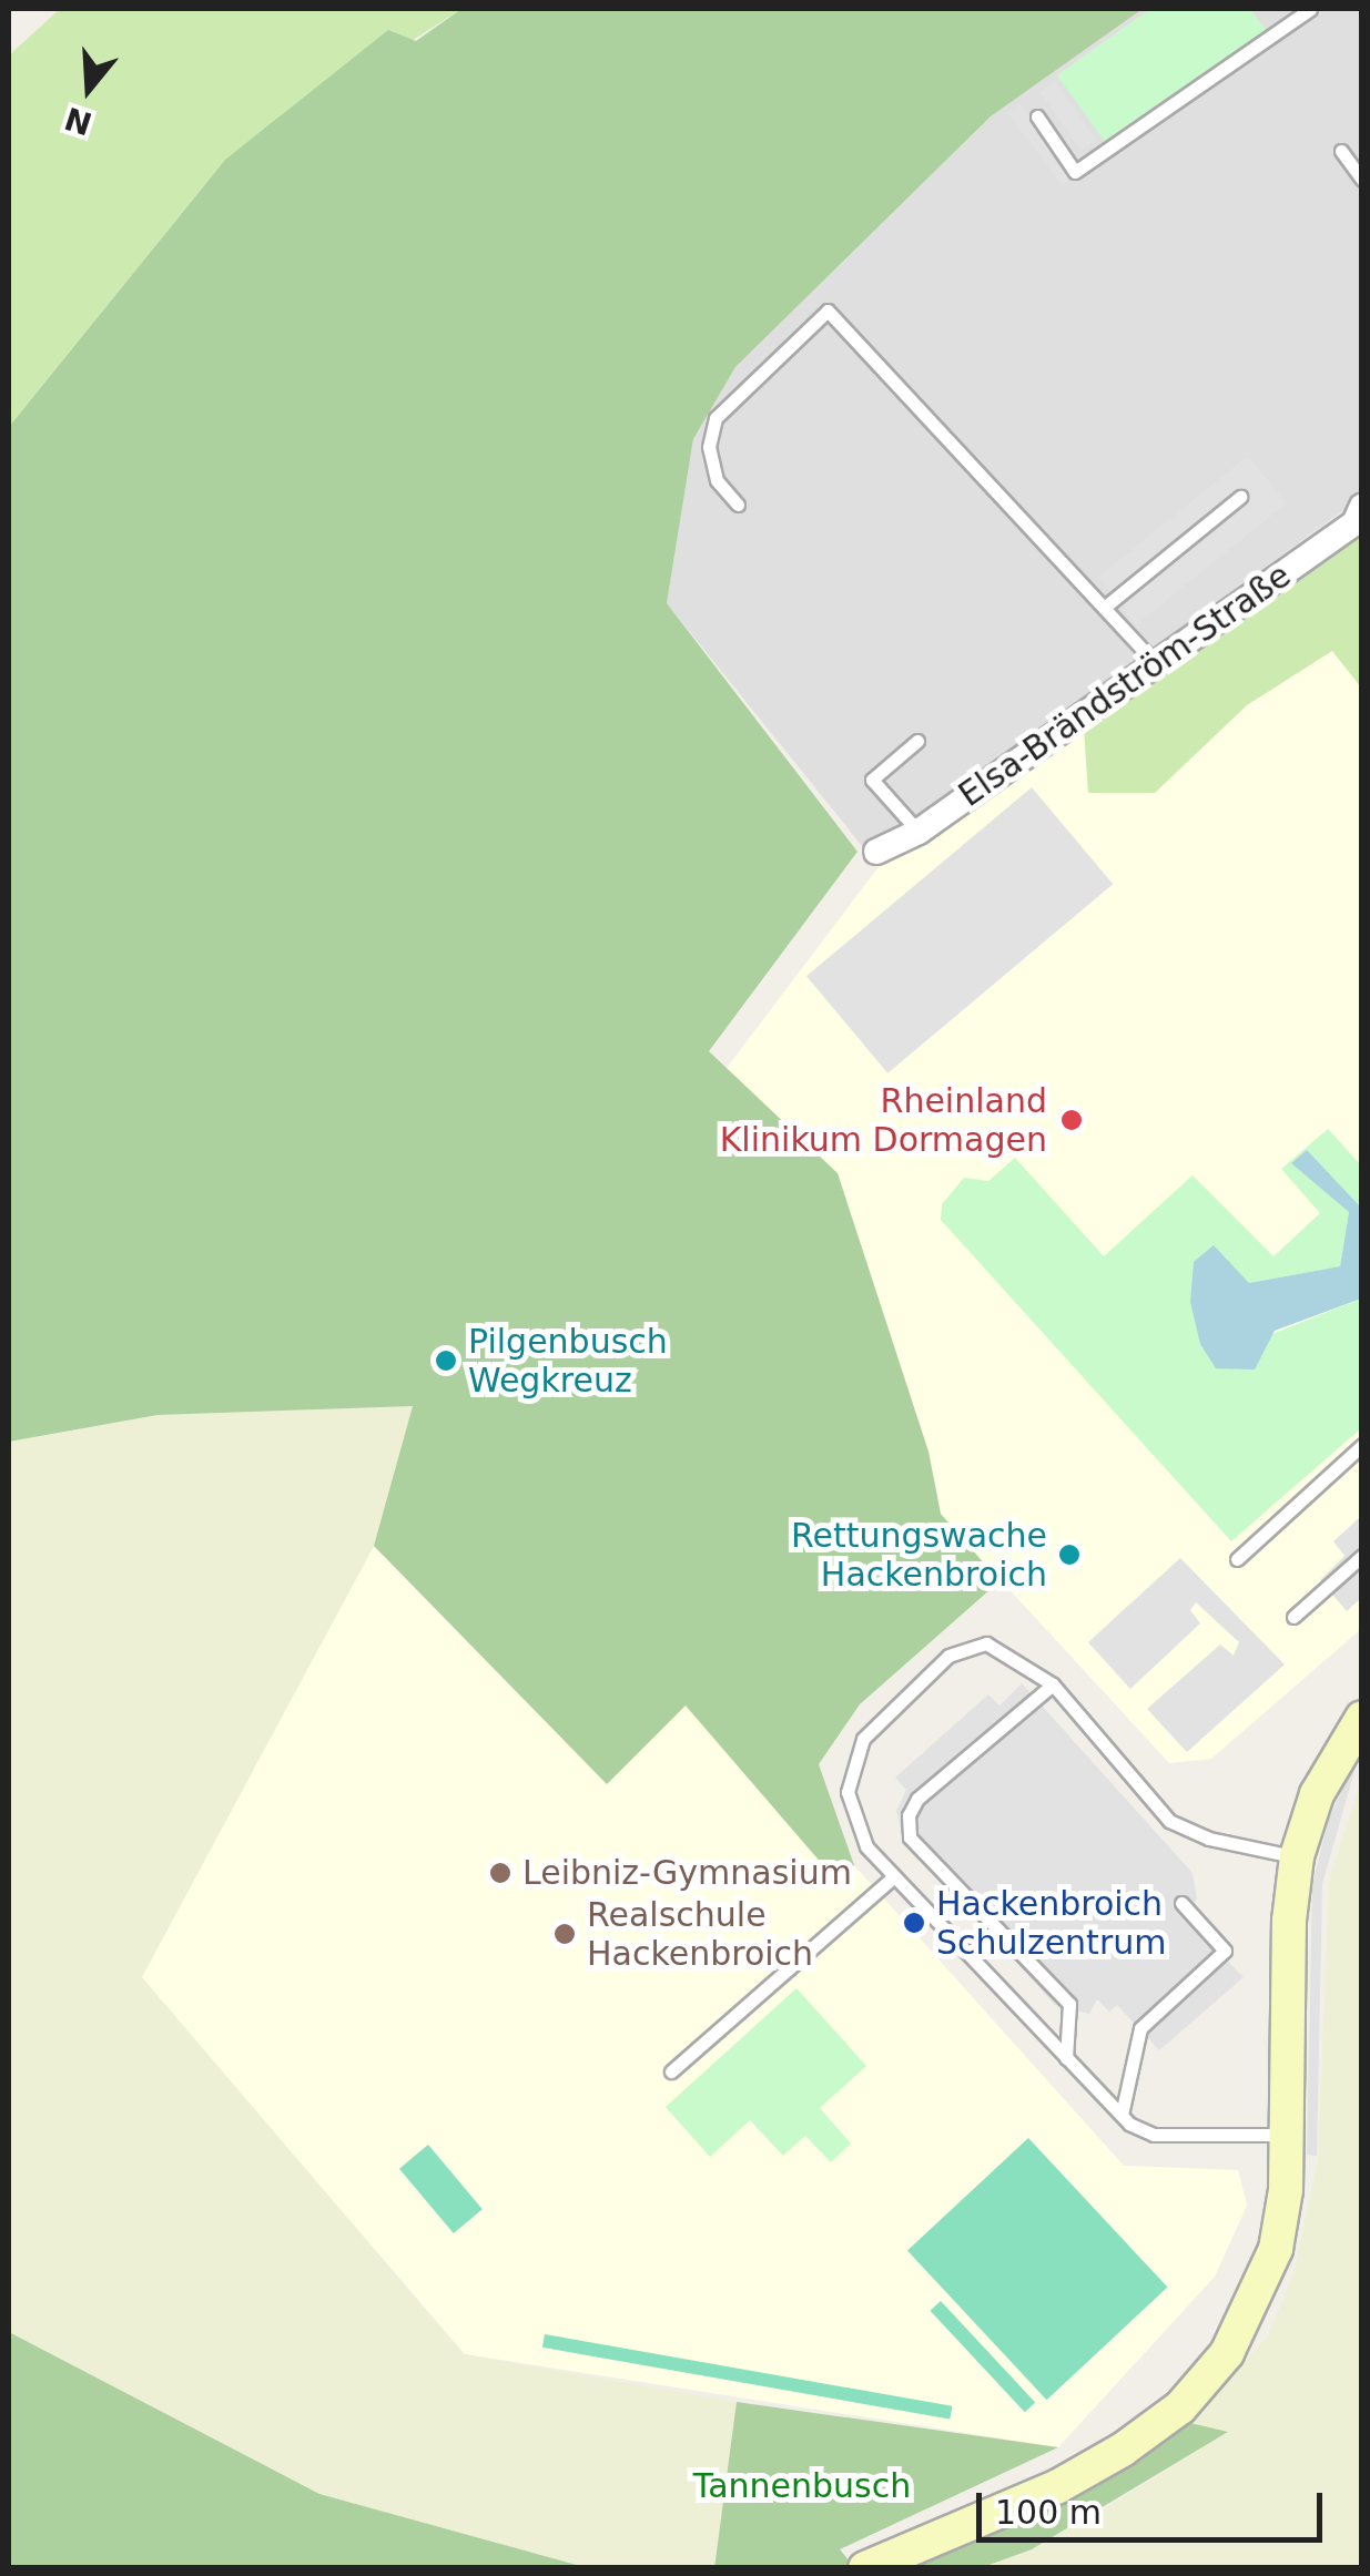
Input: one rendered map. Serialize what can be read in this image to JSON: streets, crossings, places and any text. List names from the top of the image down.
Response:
{
  "streets": {
    "street": ["Elsa-Brändström-Straße"]
  },
  "parks": ["Tannenbusch"],
  "places": [
    "Rheinland Klinikum Dormagen",
    "Pilgenbusch Wegkreuz",
    "Rettungswache Hackenbroich",
    "Leibniz-Gymnasium",
    "Hackenbroich Schulzentrum",
    "Realschule Hackenbroich"
  ],
  "scale_bar": "100 m",
  "north": "bottom"
}
